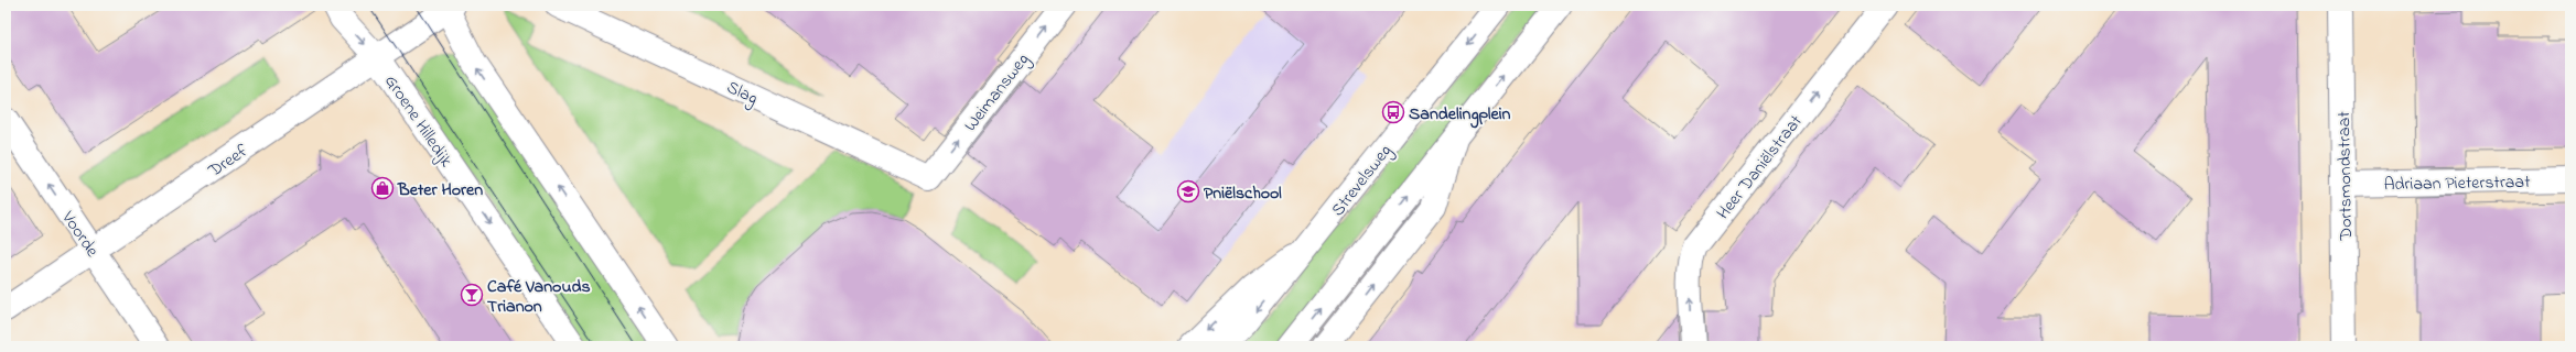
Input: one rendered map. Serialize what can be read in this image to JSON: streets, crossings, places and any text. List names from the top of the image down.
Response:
{
  "streets": {
    "street": [
      "Slag",
      "Weimansweg",
      "Groene Hilledijk",
      "Dreef",
      "Heer Daniëlstraat",
      "Dortsmondstraat",
      "Strevelsweg",
      "Adriaan Pieterstraat",
      "Voorde"
    ]
  },
  "crossings": [
    ["Slag", "Weimansweg"],
    ["Groene Hilledijk", "Dreef"],
    ["Dreef", "Voorde"],
    ["Dortsmondstraat", "Adriaan Pieterstraat"]
  ],
  "one_way": ["Weimansweg", "Heer Daniëlstraat", "Voorde"],
  "places": {
    "bus stop": ["Sandelingplein"],
    "shop": ["Beter Horen"],
    "school or university": ["Pniëlschool"],
    "bar": ["Café Vanouds Trianon"]
  }
}
